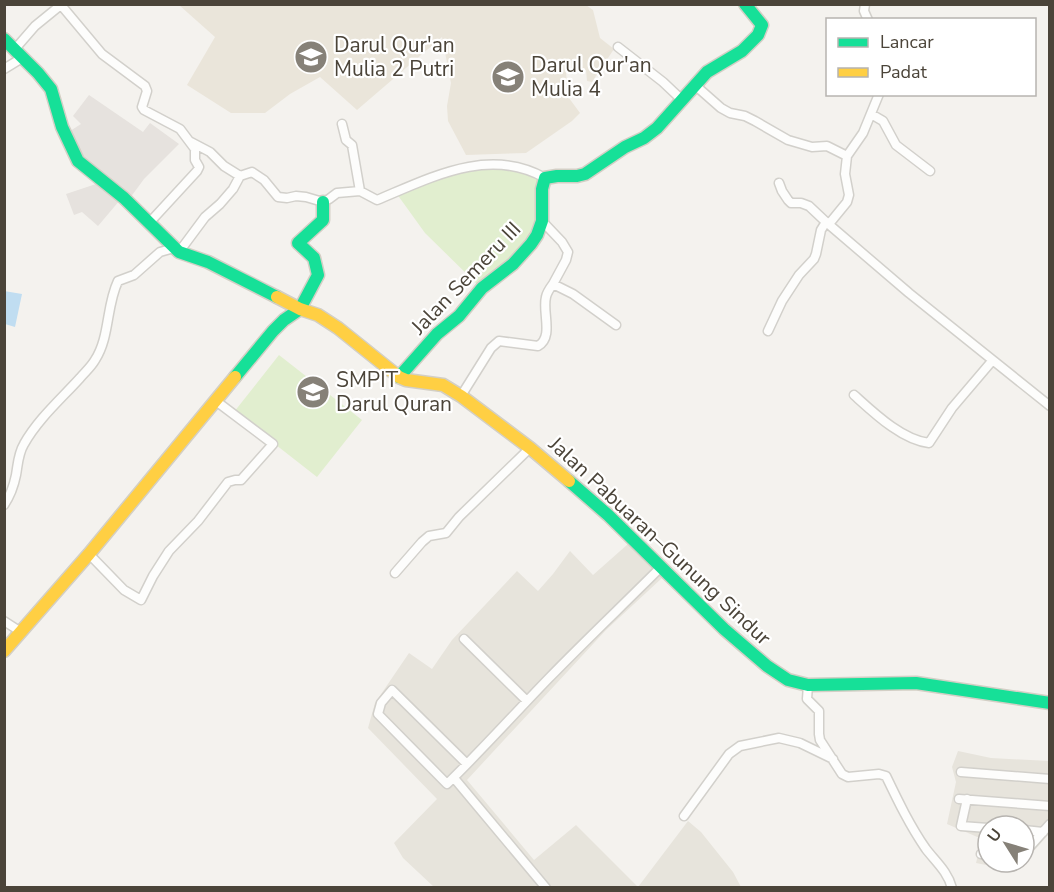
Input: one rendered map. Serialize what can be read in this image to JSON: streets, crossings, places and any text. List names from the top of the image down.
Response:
{
  "streets": {
    "street": ["Jalan Semeru III", "Jalan Pabuaran–Gunung Sindur"]
  },
  "crossings": [
    ["Jalan Semeru III", "Jalan Pabuaran–Gunung Sindur"]
  ],
  "places": {
    "school or university": ["Darul Qur'an Mulia 2 Putri", "Darul Qur'an Mulia 4", "SMPIT Darul Quran"]
  },
  "legend": ["Lancar", "Padat"],
  "north": "top left"
}
